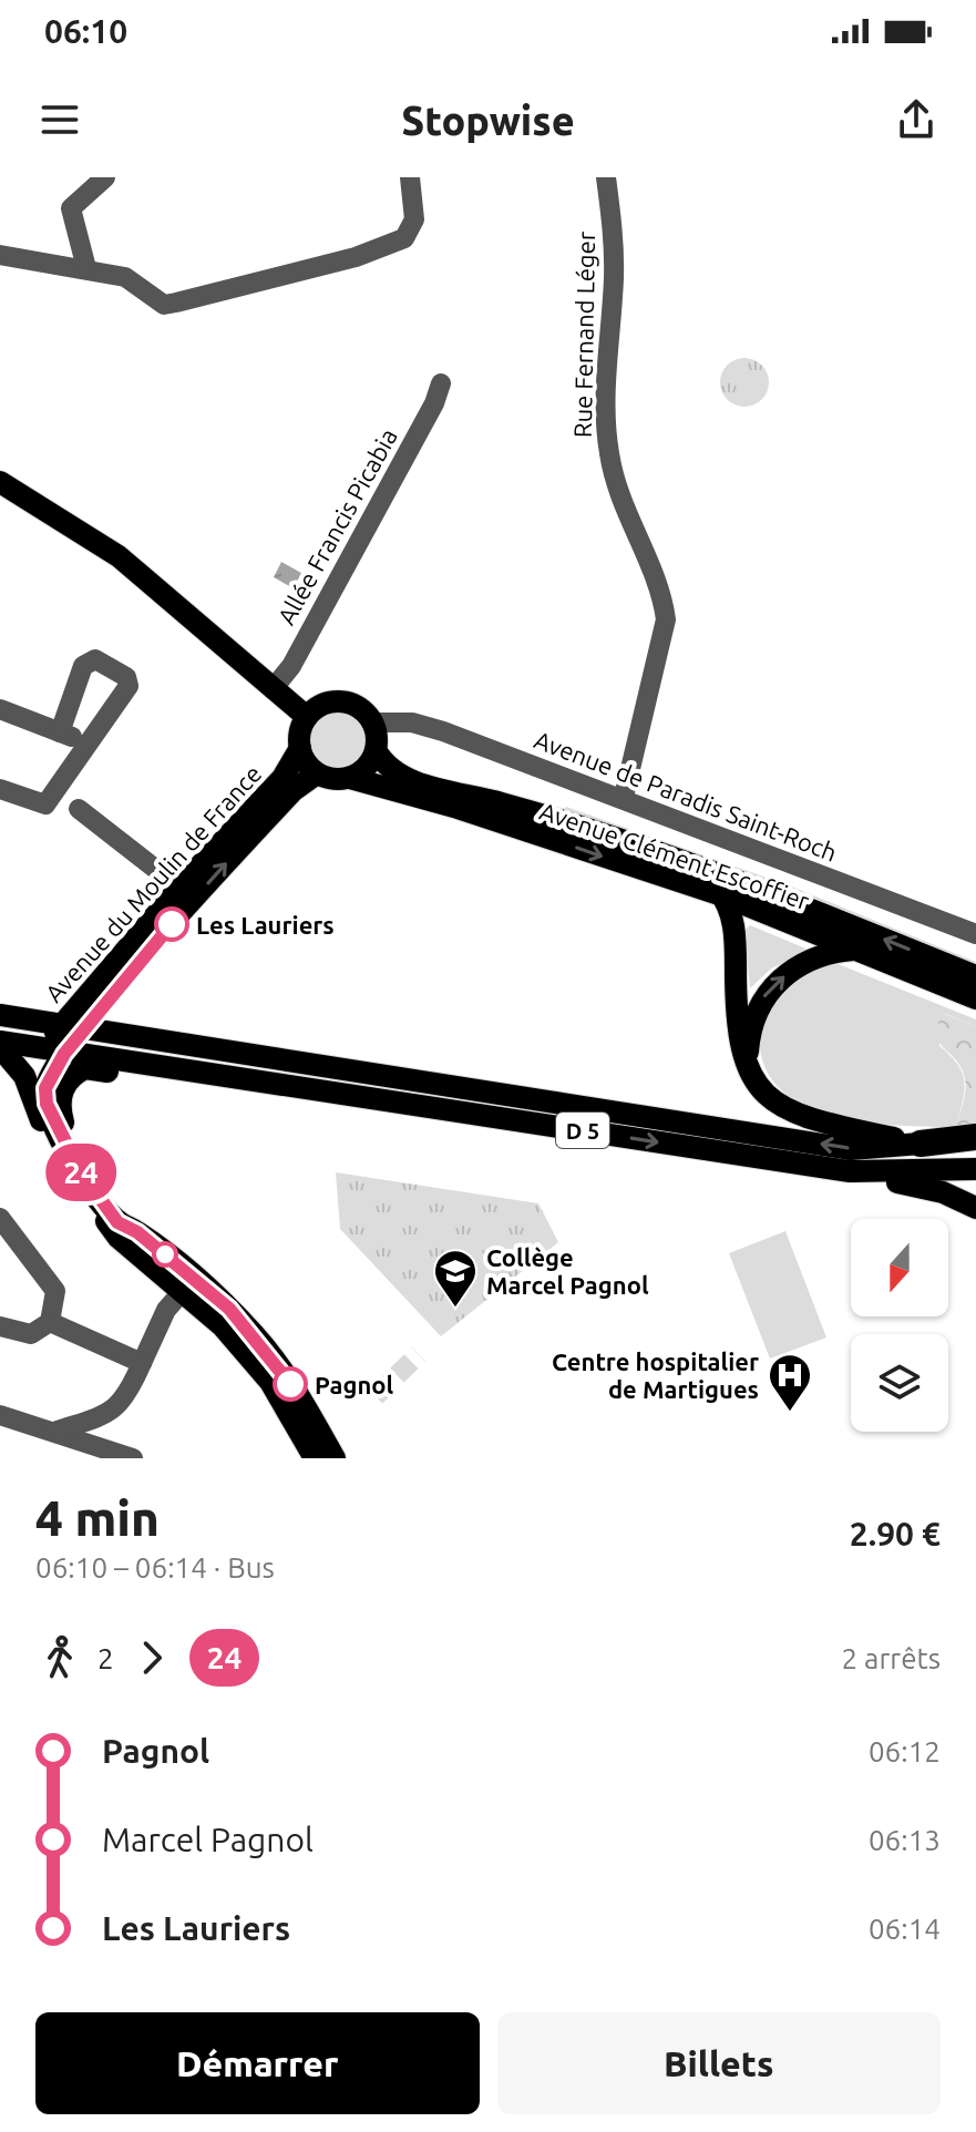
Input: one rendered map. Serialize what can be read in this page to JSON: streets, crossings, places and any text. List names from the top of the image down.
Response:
{
  "streets": {
    "highway": ["D 5"],
    "main road": ["Avenue Clément Escoffier", "Avenue du Moulin de France"],
    "street": ["Rue Fernand Léger", "Allée Francis Picabia", "Avenue de Paradis Saint-Roch"]
  },
  "crossings": [
    ["Rue Fernand Léger", "Avenue de Paradis Saint-Roch"],
    ["Avenue de Paradis Saint-Roch", "Avenue Clément Escoffier"],
    ["Avenue de Paradis Saint-Roch", "Avenue du Moulin de France"],
    ["Avenue Clément Escoffier", "Avenue du Moulin de France"],
    ["Avenue du Moulin de France", "D 5"]
  ],
  "places": {
    "other": ["Les Lauriers", "Pagnol"],
    "school or university": ["Collège Marcel Pagnol"],
    "hospital": ["Centre hospitalier de Martigues"]
  },
  "lines": ["bus line 24"],
  "north": "bottom",
  "page": {
    "status": "06:10",
    "header": "Stopwise",
    "on_map": "24",
    "heading": ["4 min", "06:10 – 06:14 · Bus", "2.90 €"],
    "legs": ["2", "24", "2 arrêts"],
    "list": [
      {
        "name": "Pagnol",
        "value": "06:12"
      },
      {
        "name": "Marcel Pagnol",
        "value": "06:13"
      },
      {
        "name": "Les Lauriers",
        "value": "06:14"
      }
    ],
    "buttons": ["Démarrer", "Billets"]
  }
}
